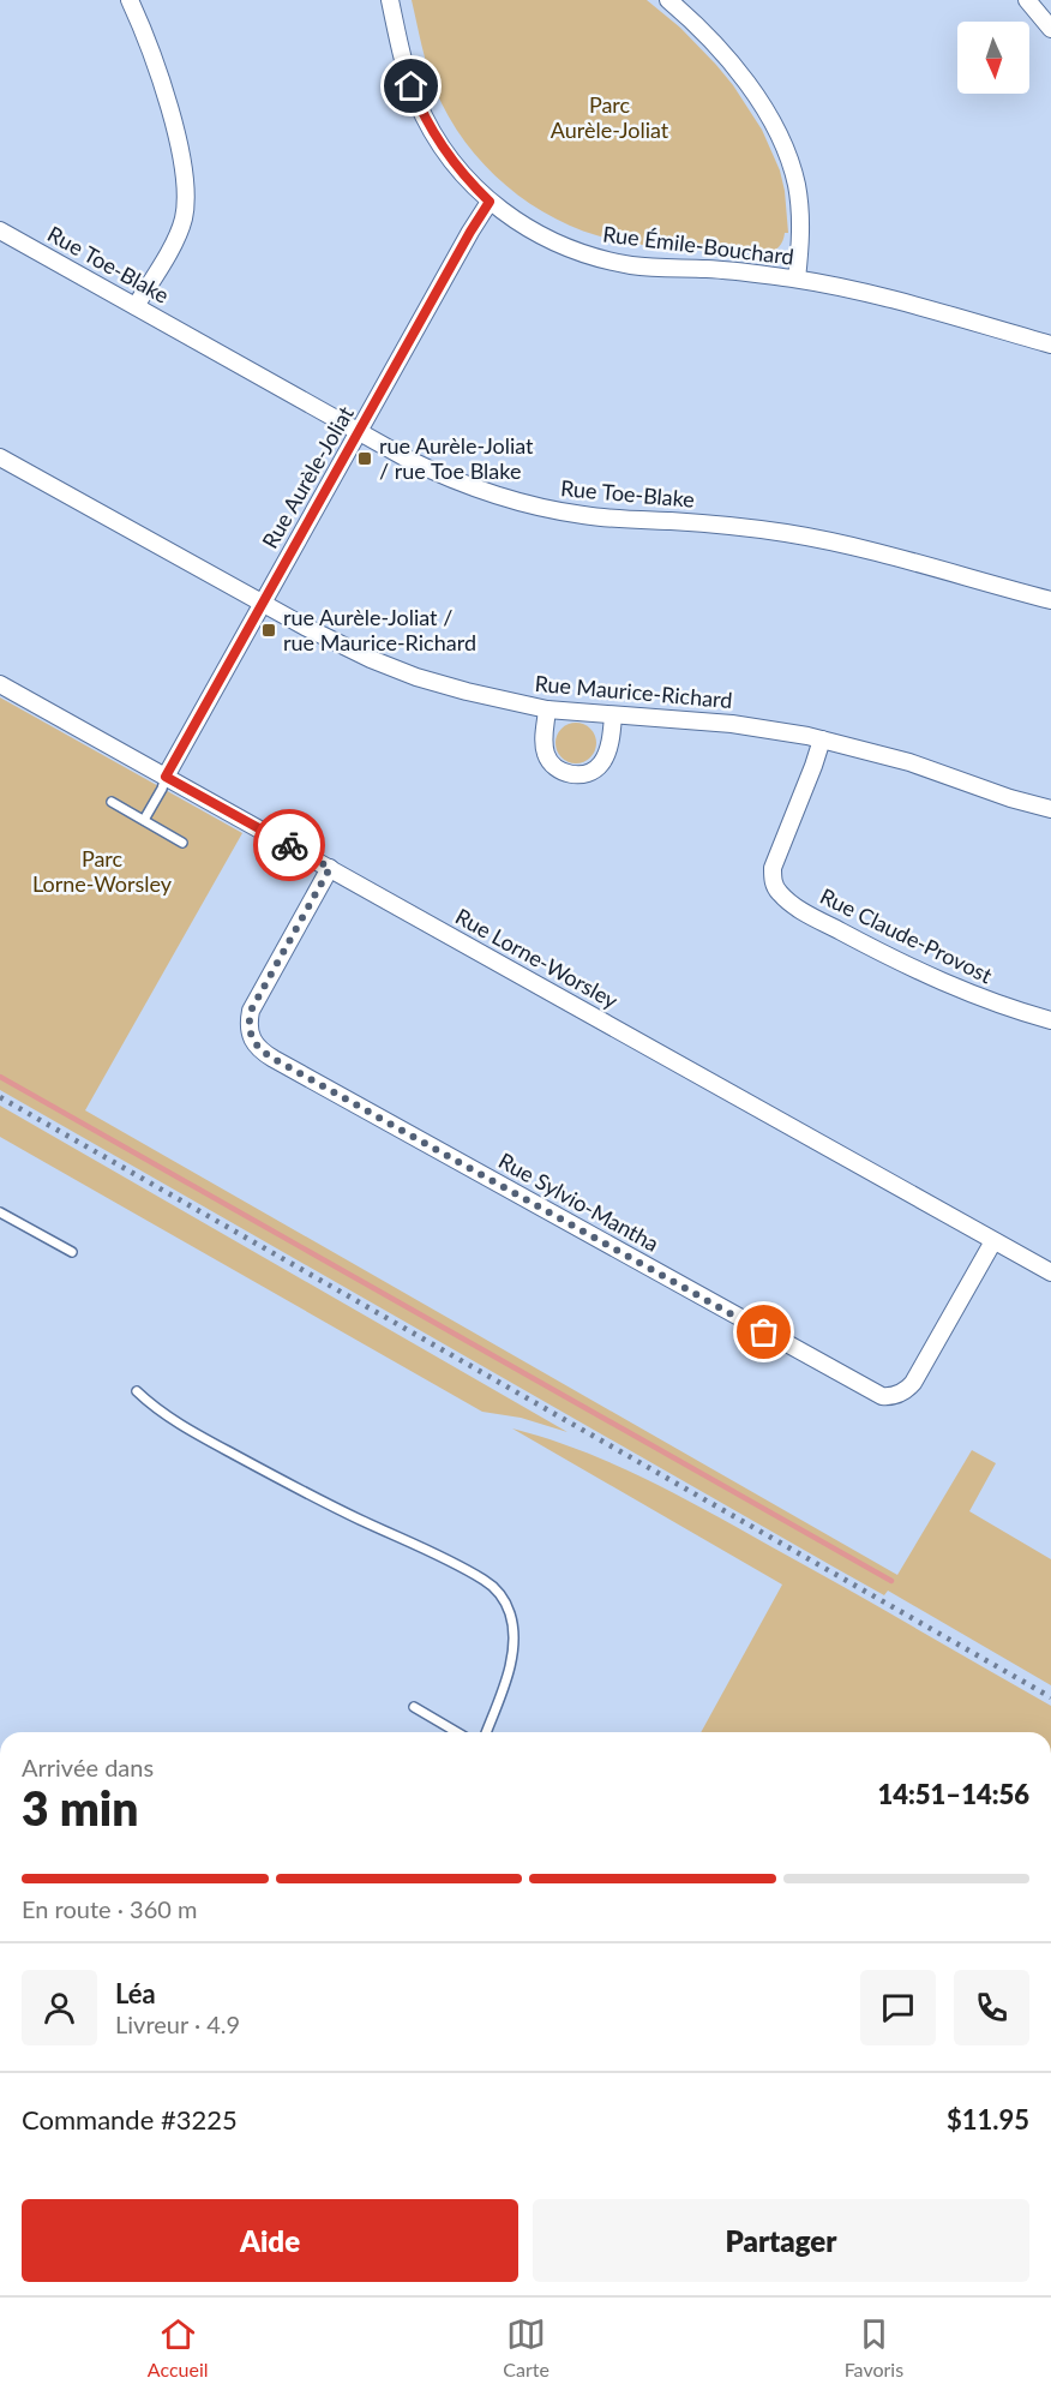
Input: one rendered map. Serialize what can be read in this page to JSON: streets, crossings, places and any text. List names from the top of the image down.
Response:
{
  "streets": {
    "street": [
      "Rue Émile-Bouchard",
      "Rue Toe-Blake",
      "Rue Aurèle-Joliat",
      "Rue Maurice-Richard",
      "Rue Claude-Provost",
      "Rue Lorne-Worsley",
      "Rue Sylvio-Mantha"
    ]
  },
  "crossings": [
    ["Rue Émile-Bouchard", "Rue Aurèle-Joliat"],
    ["Rue Toe-Blake", "Rue Aurèle-Joliat"],
    ["Rue Aurèle-Joliat", "Rue Maurice-Richard"],
    ["Rue Aurèle-Joliat", "Rue Lorne-Worsley"],
    ["Rue Maurice-Richard", "Rue Claude-Provost"],
    ["Rue Lorne-Worsley", "Rue Sylvio-Mantha"]
  ],
  "parks": ["Parc Aurèle-Joliat", "Parc Lorne-Worsley"],
  "places": {
    "transit": ["rue Aurèle-Joliat / rue Toe Blake", "rue Aurèle-Joliat / rue Maurice-Richard"]
  },
  "north": "bottom",
  "page": {
    "heading": ["3 min", "Arrivée dans", "14:51–14:56"],
    "panel": [
      "Léa",
      "Livreur · 4.9",
      "Commande #3225",
      "$11.95"
    ],
    "bar": "En route · 360 m",
    "buttons": ["Aide", "Partager"],
    "tabs": ["Accueil", "Carte", "Favoris"]
  }
}
